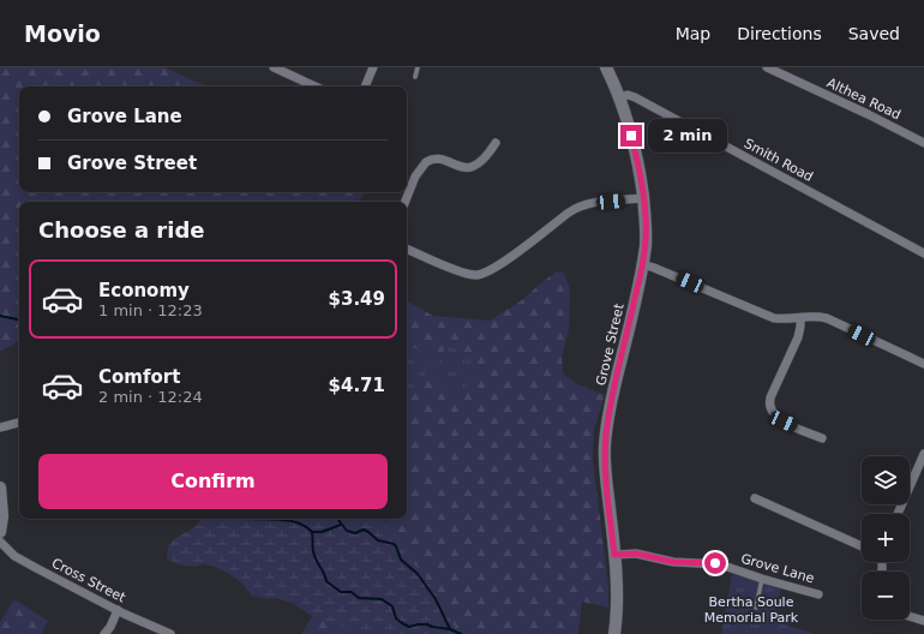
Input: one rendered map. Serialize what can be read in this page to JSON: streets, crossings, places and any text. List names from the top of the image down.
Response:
{
  "streets": {
    "street": [
      "Althea Road",
      "Smith Road",
      "Grove Street",
      "Grove Lane",
      "Cross Street"
    ]
  },
  "crossings": [
    ["Smith Road", "Grove Street"],
    ["Grove Street", "Grove Lane"]
  ],
  "parks": ["Bertha Soule Memorial Park"],
  "page": {
    "header": "Movio",
    "nav": ["Map", "Directions", "Saved"],
    "banner": ["Grove Lane", "Grove Street"],
    "bubble": "2 min",
    "heading": "Choose a ride",
    "list": [
      {
        "name": "Economy",
        "note": "1 min · 12:23",
        "value": "$3.49"
      },
      {
        "name": "Comfort",
        "note": "2 min · 12:24",
        "value": "$4.71"
      }
    ],
    "buttons": "Confirm",
    "map_buttons": ["+", "−"]
  }
}
